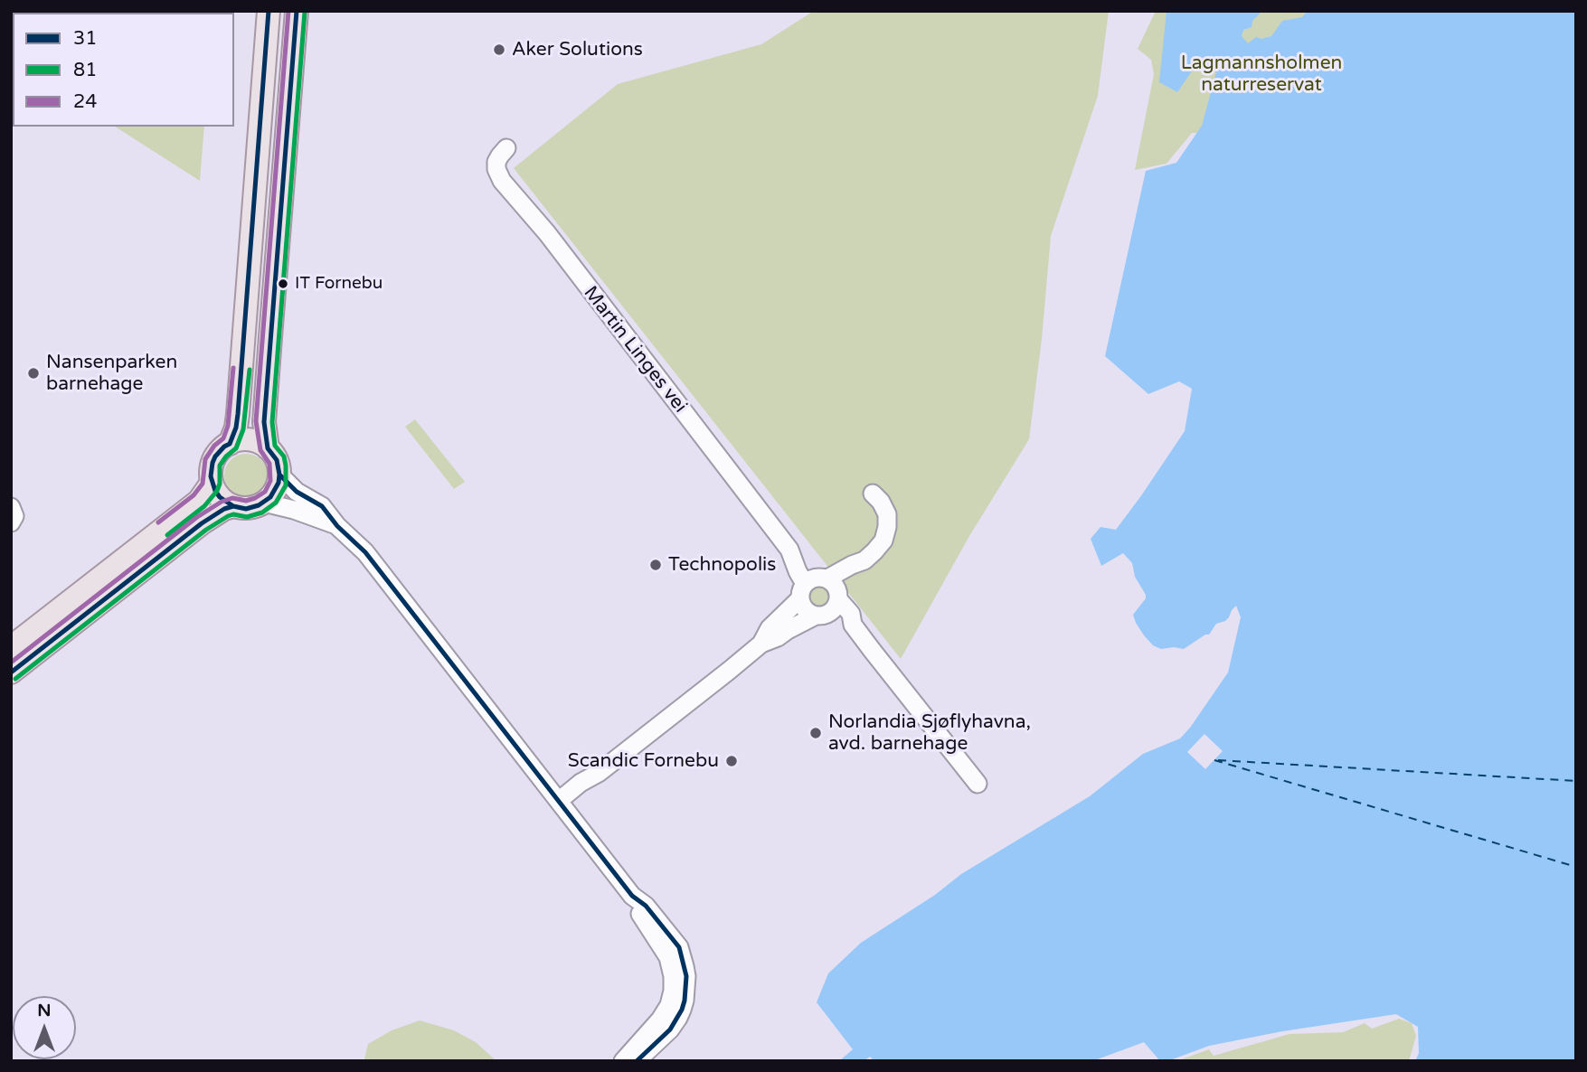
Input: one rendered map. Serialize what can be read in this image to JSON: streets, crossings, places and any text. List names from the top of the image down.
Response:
{
  "streets": {
    "street": ["Martin Linges vei"]
  },
  "parks": ["Lagmannsholmen naturreservat"],
  "places": [
    "Aker Solutions",
    "IT Fornebu",
    "Nansenparken barnehage",
    "Technopolis",
    "Norlandia Sjøflyhavna, avd. barnehage",
    "Scandic Fornebu"
  ],
  "lines": ["transit line 31", "transit line 24", "transit line 81"],
  "legend": ["31", "81", "24"],
  "north": "top"
}
